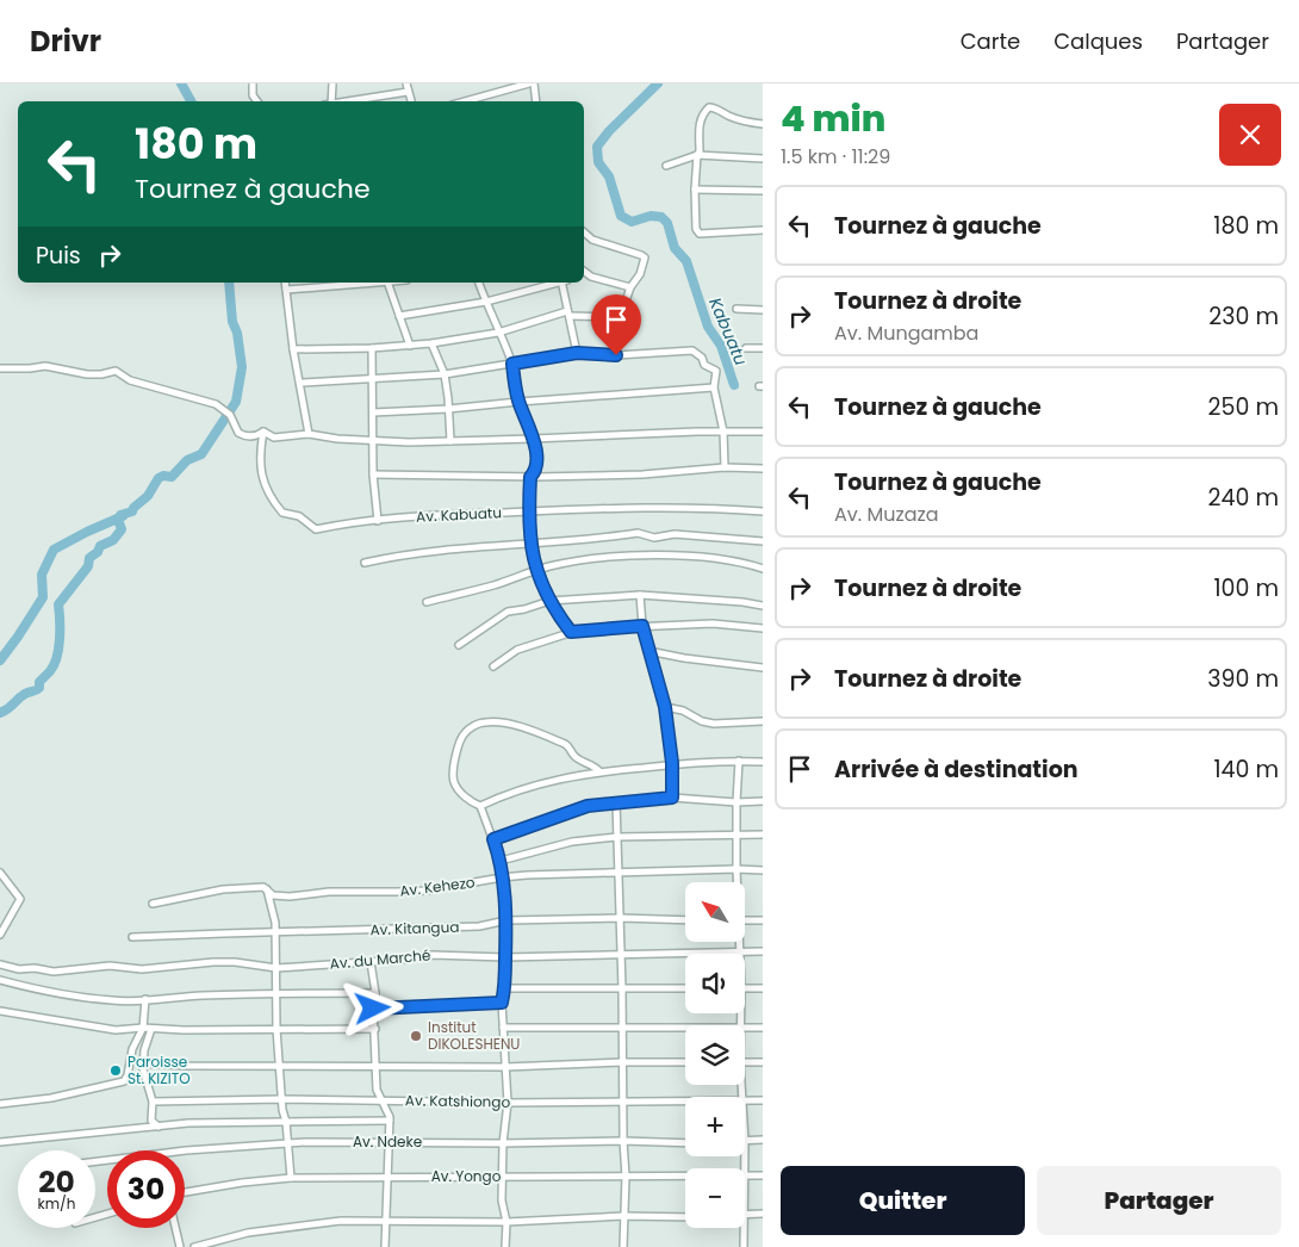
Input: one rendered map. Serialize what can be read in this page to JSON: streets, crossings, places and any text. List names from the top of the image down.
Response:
{
  "streets": {
    "street": [
      "Av. Kabuatu",
      "Av. Kehezo",
      "Av. Kitangua",
      "Av. du Marché",
      "Av. Katshiongo",
      "Av. Ndeke",
      "Av. Yongo"
    ]
  },
  "water": ["Kabuatu"],
  "places": ["Institut DIKOLESHENU", "Paroisse St. KIZITO"],
  "north": "top left",
  "page": {
    "header": "Drivr",
    "nav": ["Carte", "Calques", "Partager"],
    "heading": ["4 min", "1.5 km · 11:29"],
    "turn": ["180 m", "Tournez à gauche"],
    "list": [
      {
        "name": "Tournez à gauche",
        "value": "180 m"
      },
      {
        "name": "Tournez à droite",
        "note": "Av. Mungamba",
        "value": "230 m"
      },
      {
        "name": "Tournez à gauche",
        "value": "250 m"
      },
      {
        "name": "Tournez à gauche",
        "note": "Av. Muzaza",
        "value": "240 m"
      },
      {
        "name": "Tournez à droite",
        "value": "100 m"
      },
      {
        "name": "Tournez à droite",
        "value": "390 m"
      },
      {
        "name": "Arrivée à destination",
        "value": "140 m"
      }
    ],
    "then": "Puis",
    "map_buttons": ["+", "−"],
    "speed": "20 km/h",
    "limit": "30",
    "buttons": ["Quitter", "Partager"]
  }
}
